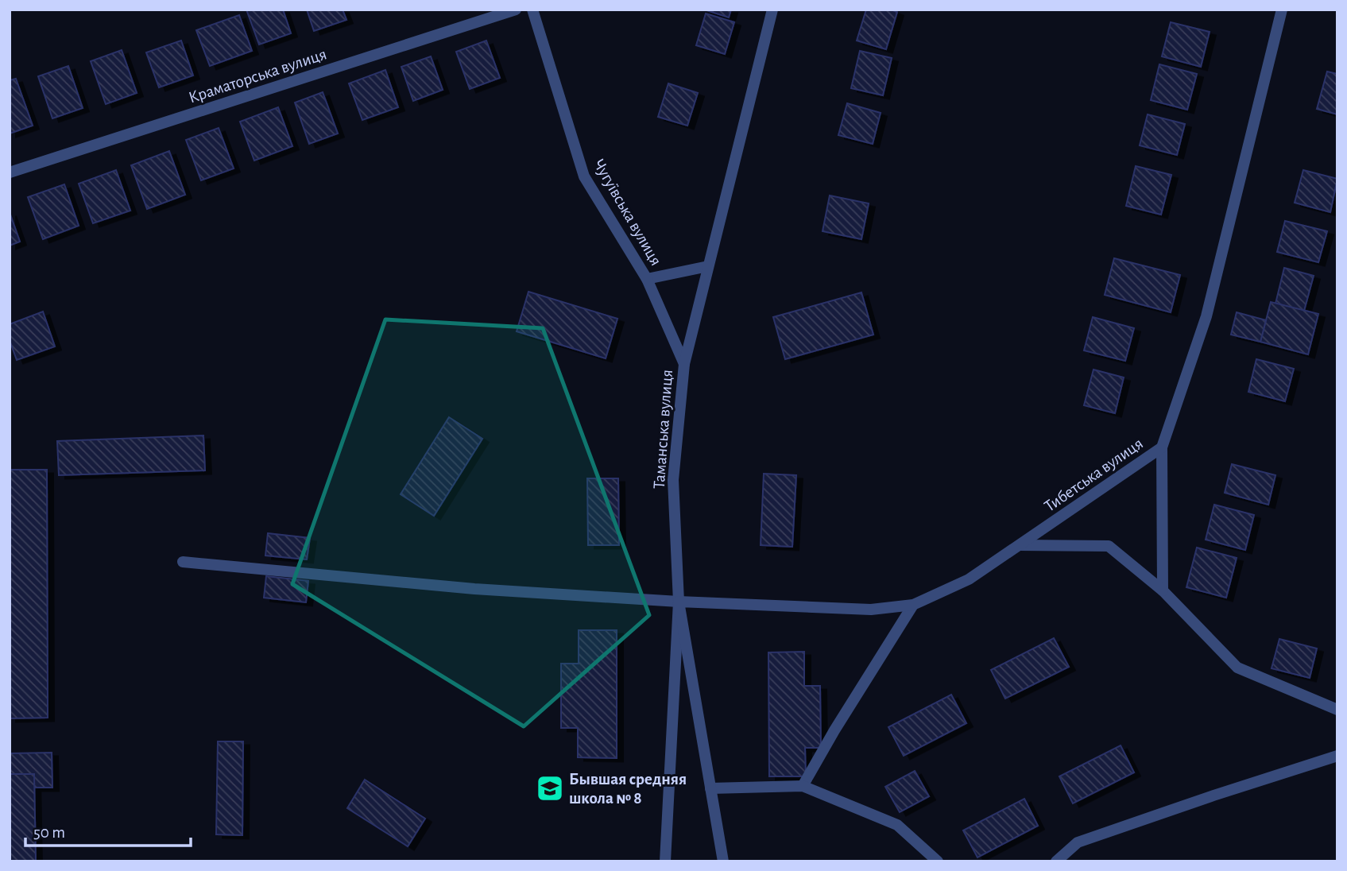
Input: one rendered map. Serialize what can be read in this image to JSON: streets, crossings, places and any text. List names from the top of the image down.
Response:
{
  "streets": {
    "street": [
      "Краматорська вулиця",
      "Чугуївська вулиця",
      "Таманська вулиця",
      "Тибетська вулиця"
    ]
  },
  "crossings": [
    ["Чугуївська вулиця", "Таманська вулиця"],
    ["Таманська вулиця", "Тибетська вулиця"]
  ],
  "places": {
    "school or university": ["Бывшая средняя школа № 8"]
  },
  "scale_bar": "50 m"
}
